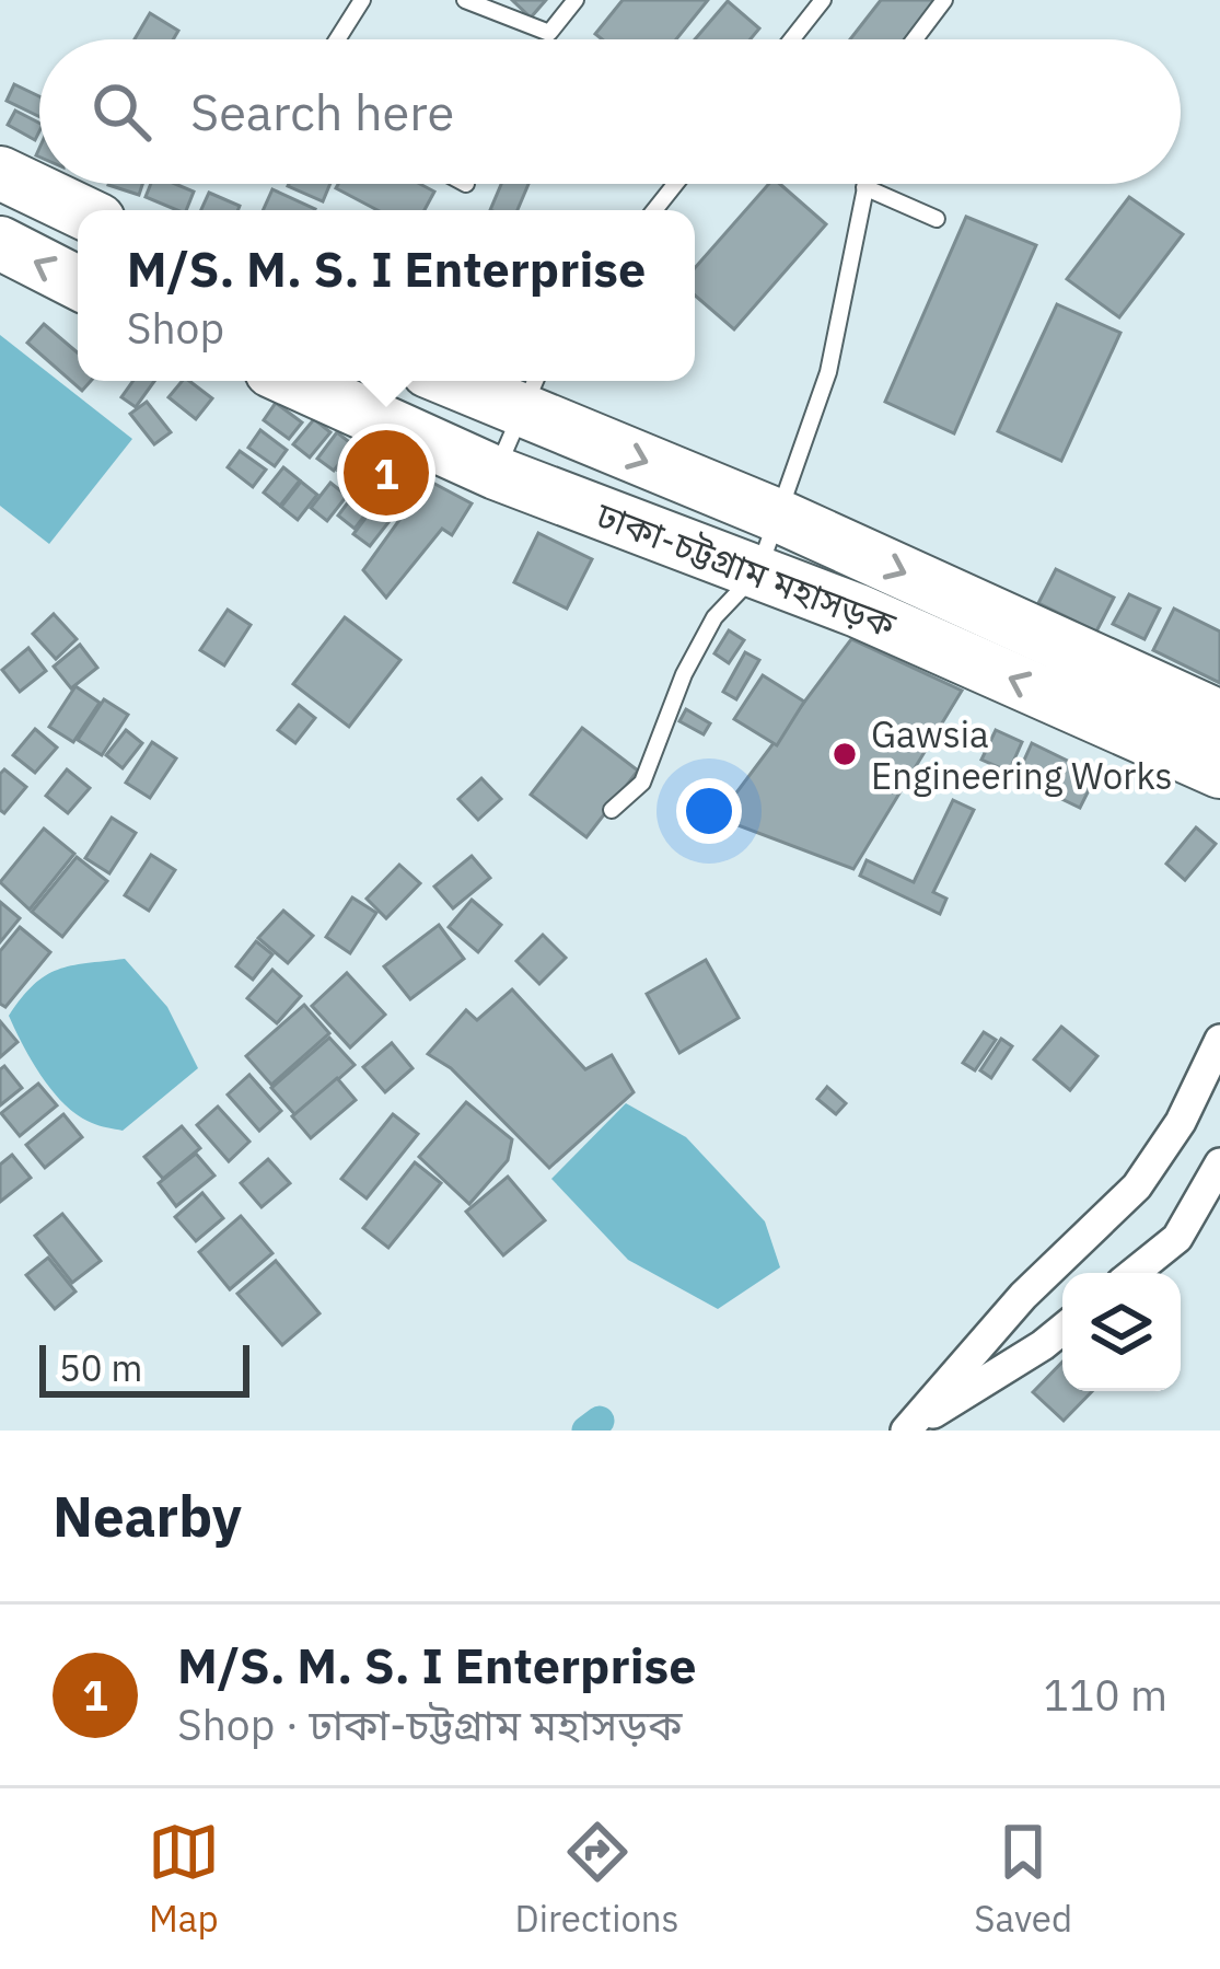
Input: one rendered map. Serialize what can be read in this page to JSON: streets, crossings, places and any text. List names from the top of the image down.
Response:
{
  "streets": {
    "highway": ["ঢাকা-চট্টগ্রাম মহাসড়ক"]
  },
  "places": ["Gawsia Engineering Works"],
  "scale_bar": "50 m",
  "page": {
    "search": "Search here",
    "popup": ["M/S. M. S. I Enterprise", "Shop"],
    "pins": "1",
    "scale": "50 m",
    "heading": "Nearby",
    "list": [
      {
        "mark": "1",
        "name": "M/S. M. S. I Enterprise",
        "note": "Shop · ঢাকা-চট্টগ্রাম মহাসড়ক",
        "value": "110 m"
      }
    ],
    "nav": ["Map", "Directions", "Saved"]
  }
}
